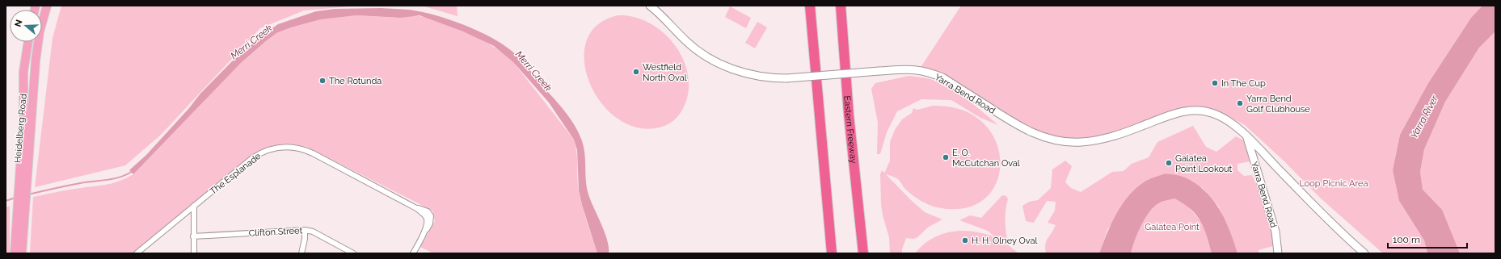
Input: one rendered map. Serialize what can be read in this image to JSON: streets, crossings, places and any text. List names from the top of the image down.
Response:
{
  "streets": {
    "highway": ["Eastern Freeway"],
    "main road": ["Heidelberg Road"],
    "street": ["Yarra Bend Road", "The Esplanade", "Clifton Street"]
  },
  "water": ["Merri Creek", "Yarra River"],
  "parks": ["Loop Picnic Area", "Galatea Point"],
  "places": [
    "Westfield North Oval",
    "The Rotunda",
    "In The Cup",
    "Yarra Bend Golf Clubhouse",
    "E. O. McCutchan Oval",
    "Galatea Point Lookout",
    "H. H. Olney Oval"
  ],
  "scale_bar": "100 m",
  "north": "left"
}
